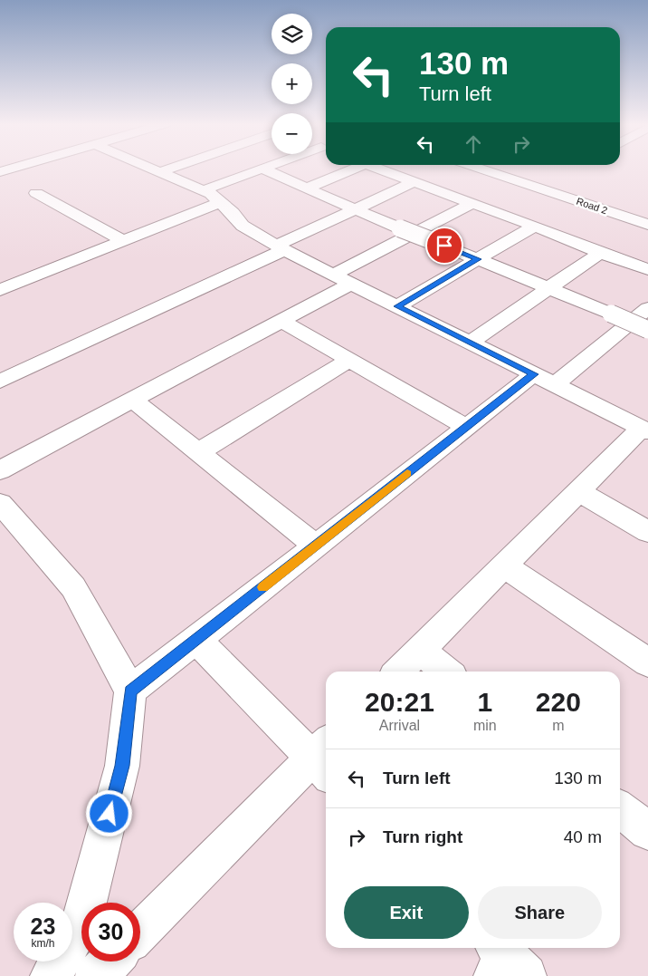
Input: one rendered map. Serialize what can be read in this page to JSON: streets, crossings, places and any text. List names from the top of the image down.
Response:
{
  "streets": {
    "street": ["Road 2"]
  },
  "page": {
    "map_buttons": ["+", "−"],
    "turn": ["130 m", "Turn left"],
    "eta": [
      "20:21",
      "Arrival",
      "1",
      "min",
      "220",
      "m"
    ],
    "list": [
      {
        "name": "Turn left",
        "value": "130 m"
      },
      {
        "name": "Turn right",
        "value": "40 m"
      }
    ],
    "buttons": ["Exit", "Share"],
    "speed": "23 km/h",
    "limit": "30"
  }
}
